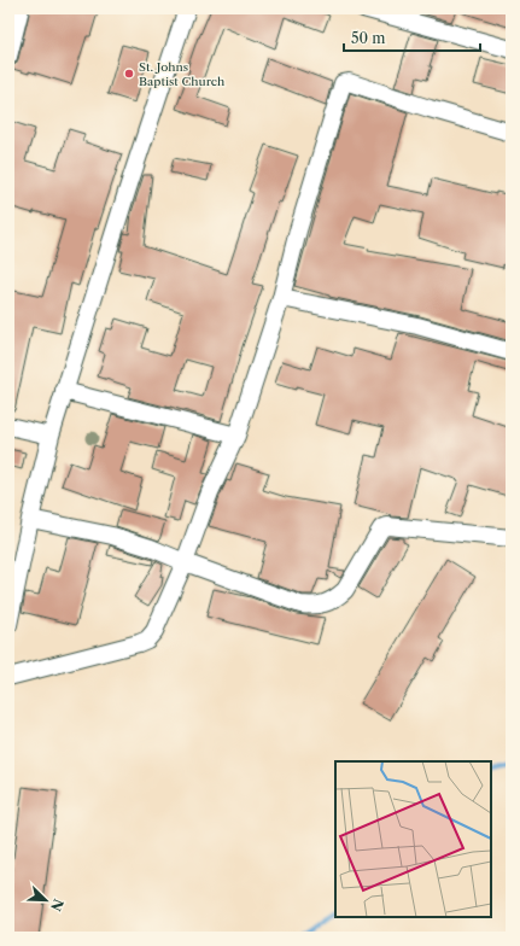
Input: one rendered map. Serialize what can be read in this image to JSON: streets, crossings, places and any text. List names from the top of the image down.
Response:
{
  "places": ["St. Johns Baptist Church"],
  "scale_bar": "50 m",
  "north": "bottom right"
}
